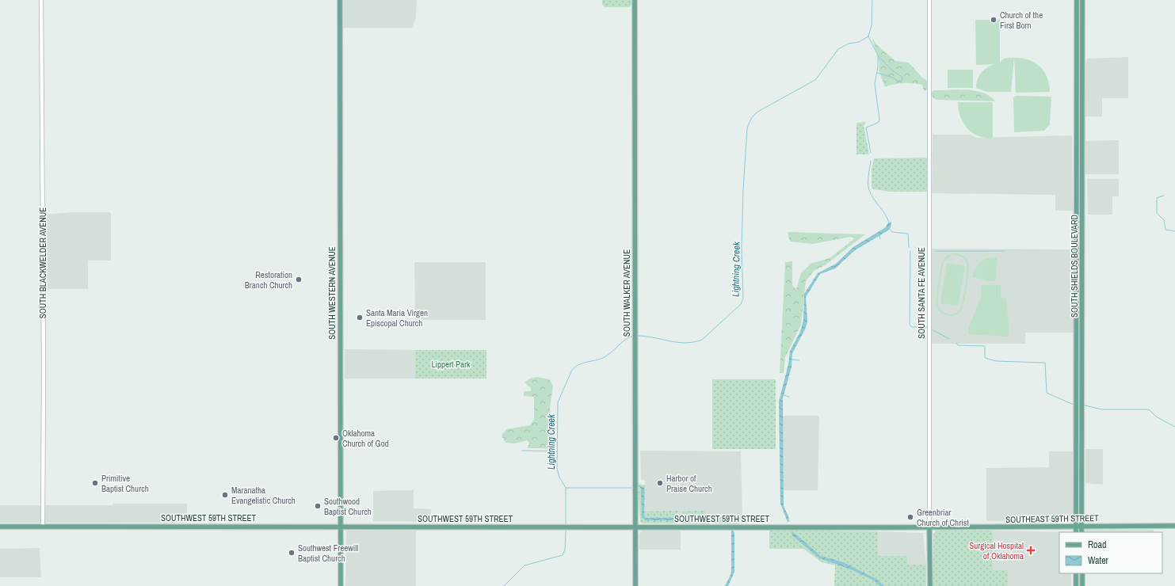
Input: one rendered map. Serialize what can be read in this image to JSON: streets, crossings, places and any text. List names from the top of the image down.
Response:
{
  "streets": {
    "main road": [
      "SOUTH SHIELDS BOULEVARD",
      "SOUTH WESTERN AVENUE",
      "SOUTH WALKER AVENUE",
      "SOUTH SANTA FE AVENUE",
      "SOUTHWEST 59TH STREET",
      "SOUTHEAST 59TH STREET"
    ],
    "street": ["SOUTH BLACKWELDER AVENUE"]
  },
  "crossings": [
    ["SOUTH BLACKWELDER AVENUE", "SOUTHWEST 59TH STREET"],
    ["SOUTH SHIELDS BOULEVARD", "SOUTHEAST 59TH STREET"],
    ["SOUTH WESTERN AVENUE", "SOUTHWEST 59TH STREET"],
    ["SOUTH WALKER AVENUE", "SOUTHWEST 59TH STREET"],
    ["SOUTH SANTA FE AVENUE", "SOUTHWEST 59TH STREET"],
    ["SOUTH SANTA FE AVENUE", "SOUTHEAST 59TH STREET"],
    ["SOUTHWEST 59TH STREET", "SOUTHEAST 59TH STREET"]
  ],
  "water": ["Lightning Creek"],
  "parks": ["Lippert Park"],
  "places": {
    "other": [
      "Church of the First Born",
      "Restoration Branch Church",
      "Santa Maria Virgen Episcopal Church",
      "Oklahoma Church of God",
      "Primitive Baptist Church",
      "Harbor of Praise Church",
      "Maranatha Evangelistic Church",
      "Southwood Baptist Church",
      "Greenbriar Church of Christ",
      "Southwest Freewill Baptist Church"
    ],
    "health": ["Surgical Hospital of Oklahoma"]
  },
  "legend": ["Road", "Water"]
}
